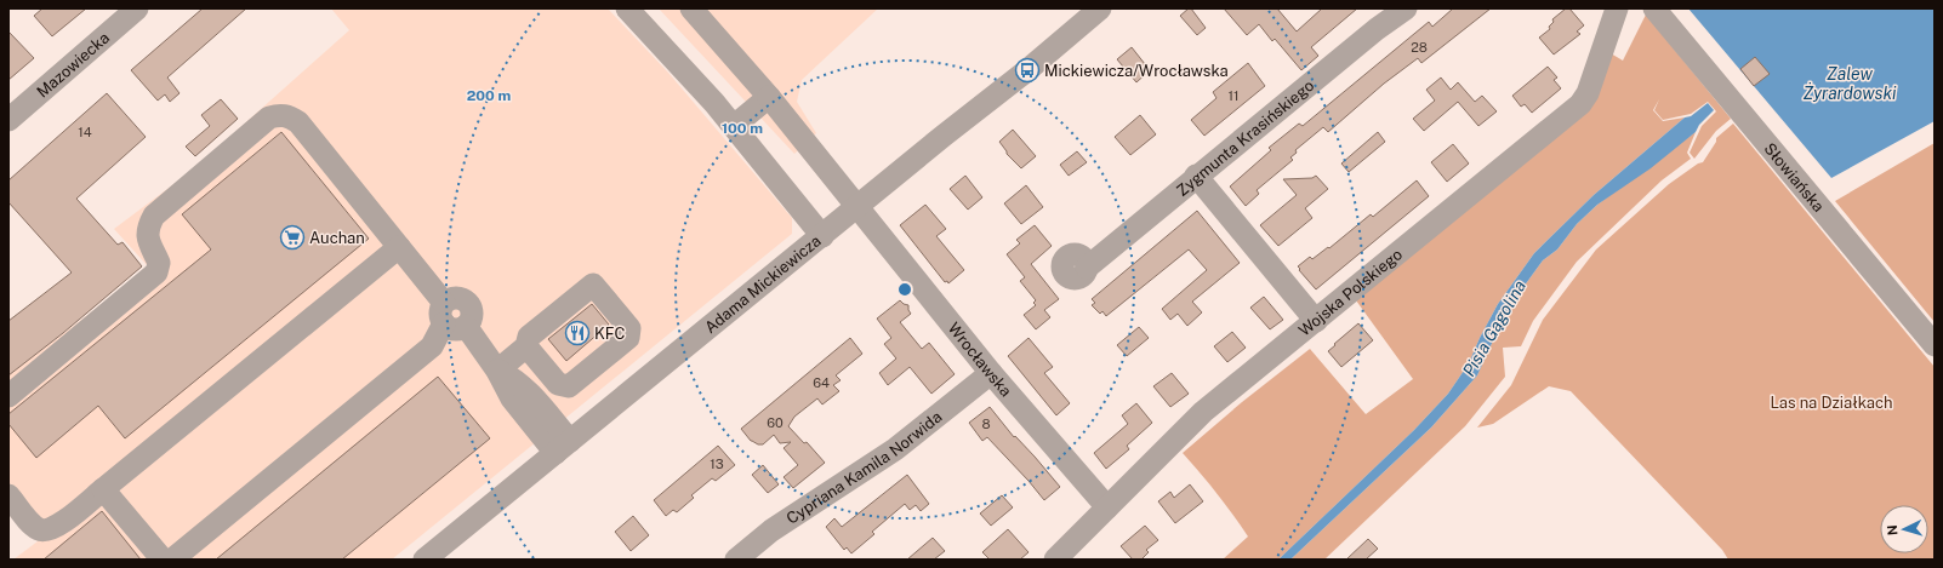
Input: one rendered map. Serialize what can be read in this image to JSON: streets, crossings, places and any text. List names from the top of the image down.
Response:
{
  "streets": {
    "street": [
      "Mazowiecka",
      "Zygmunta Krasińskiego",
      "Słowiańska",
      "Adama Mickiewicza",
      "Wojska Polskiego",
      "Wrocławska",
      "Cypriana Kamila Norwida"
    ]
  },
  "crossings": [
    ["Adama Mickiewicza", "Wrocławska"],
    ["Wojska Polskiego", "Wrocławska"],
    ["Wrocławska", "Cypriana Kamila Norwida"]
  ],
  "water": ["Zalew Żyrardowski", "Pisia Gągolina"],
  "parks": ["Las na Działkach"],
  "places": {
    "bus stop": ["Mickiewicza/Wrocławska"],
    "supermarket": ["Auchan"],
    "restaurant": ["KFC"]
  },
  "house_numbers": [
    "28",
    "11",
    "14",
    "64",
    "60",
    "8",
    "13"
  ],
  "north": "left",
  "rings": ["200 m", "100 m"]
}
